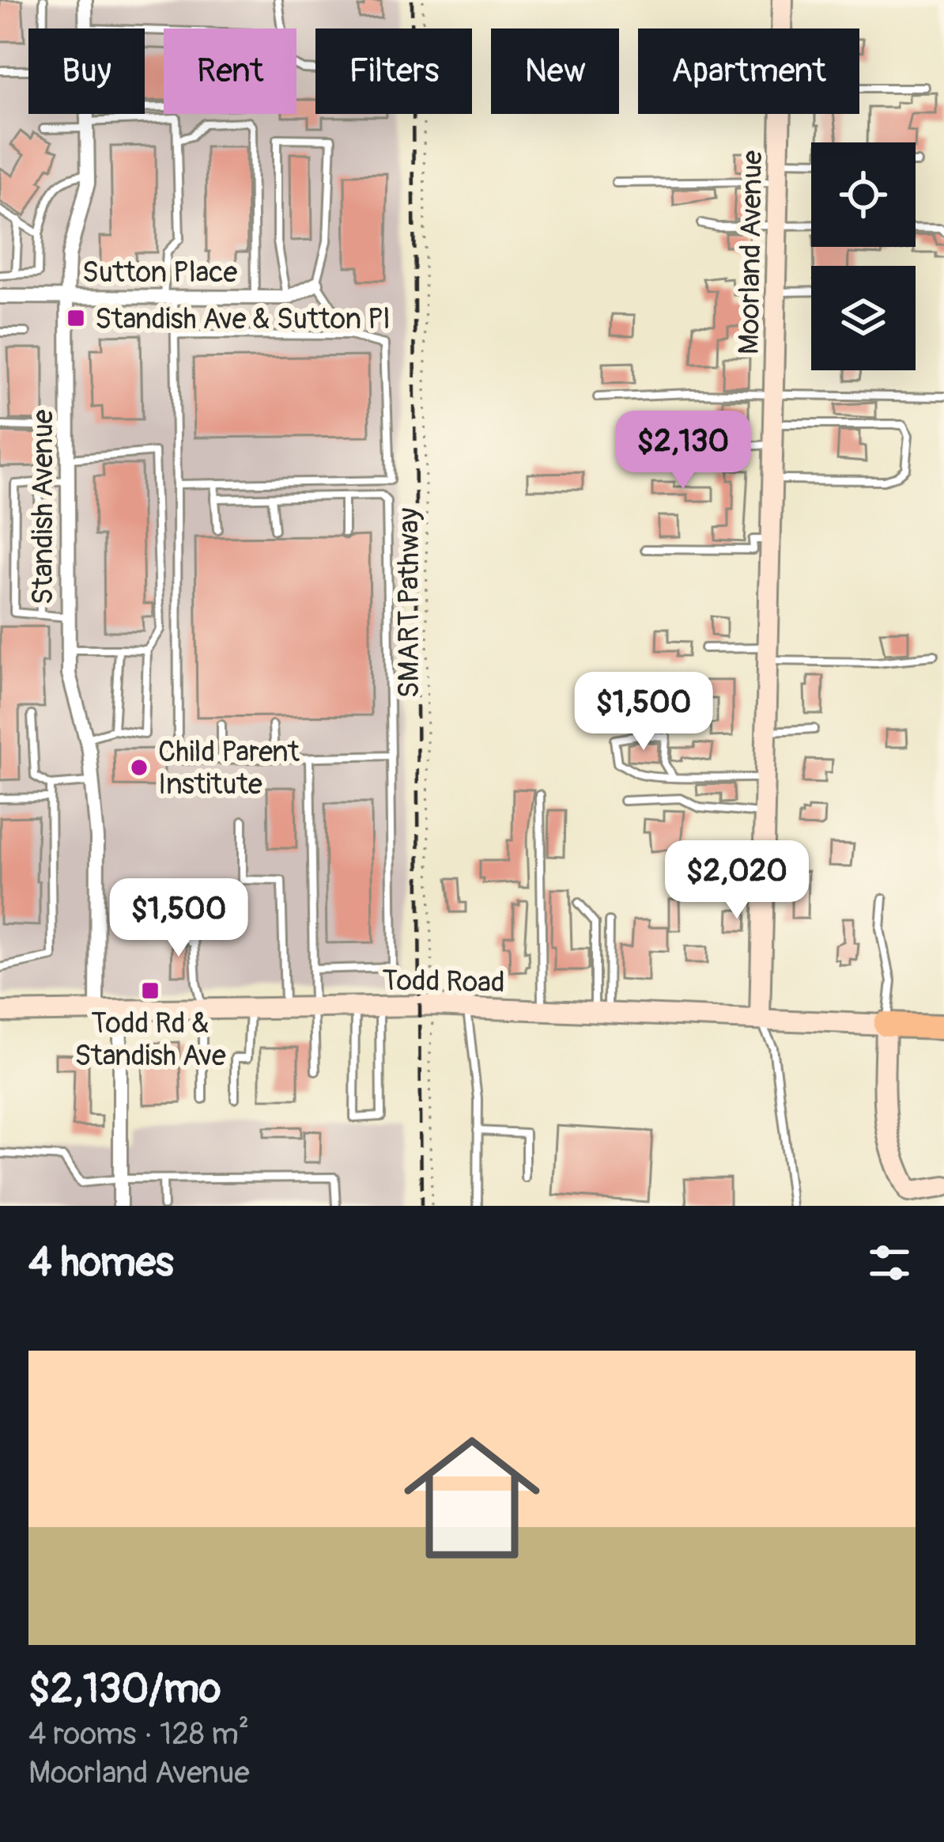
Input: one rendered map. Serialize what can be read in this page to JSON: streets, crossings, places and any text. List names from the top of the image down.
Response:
{
  "streets": {
    "main road": ["Moorland Avenue", "Todd Road"],
    "street": ["Sutton Place", "Standish Avenue"],
    "path": ["SMART Pathway"]
  },
  "crossings": [
    ["Moorland Avenue", "Todd Road"],
    ["Sutton Place", "Standish Avenue"],
    ["Standish Avenue", "Todd Road"],
    ["SMART Pathway", "Todd Road"]
  ],
  "places": {
    "transit": ["Standish Ave & Sutton Pl", "Todd Rd & Standish Ave"],
    "other": ["Child Parent Institute"]
  },
  "page": {
    "chip": [
      "Buy",
      "Rent",
      "Filters",
      "New",
      "Apartment"
    ],
    "price": [
      "$2,130",
      "$1,500",
      "$2,020",
      "$1,500"
    ],
    "heading": "4 homes",
    "list": [
      {
        "name": "$2,130/mo",
        "note": "4 rooms · 128 m² · Moorland Avenue"
      }
    ]
  }
}
